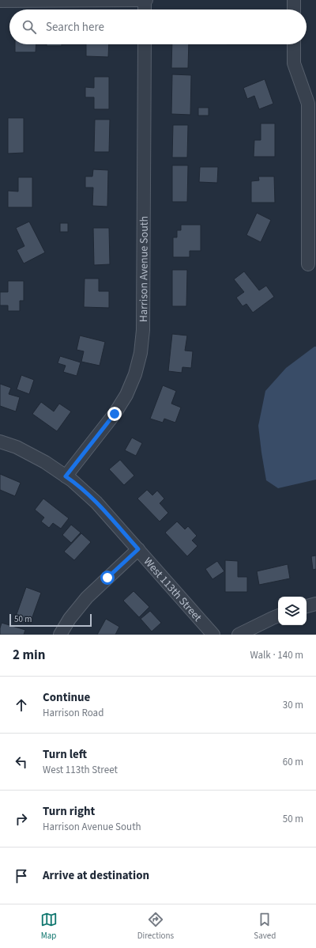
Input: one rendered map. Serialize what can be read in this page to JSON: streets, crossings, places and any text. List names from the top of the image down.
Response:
{
  "streets": {
    "street": ["Harrison Avenue South", "West 113th Street"]
  },
  "crossings": [
    ["Harrison Avenue South", "West 113th Street"]
  ],
  "scale_bar": "50 m",
  "page": {
    "search": "Search here",
    "scale": "50 m",
    "heading": ["2 min", "Walk · 140 m"],
    "list": [
      ["Continue", "Harrison Road", "30 m"],
      ["Turn left", "West 113th Street", "60 m"],
      ["Turn right", "Harrison Avenue South", "50 m"],
      "Arrive at destination"
    ],
    "nav": ["Map", "Directions", "Saved"]
  }
}
